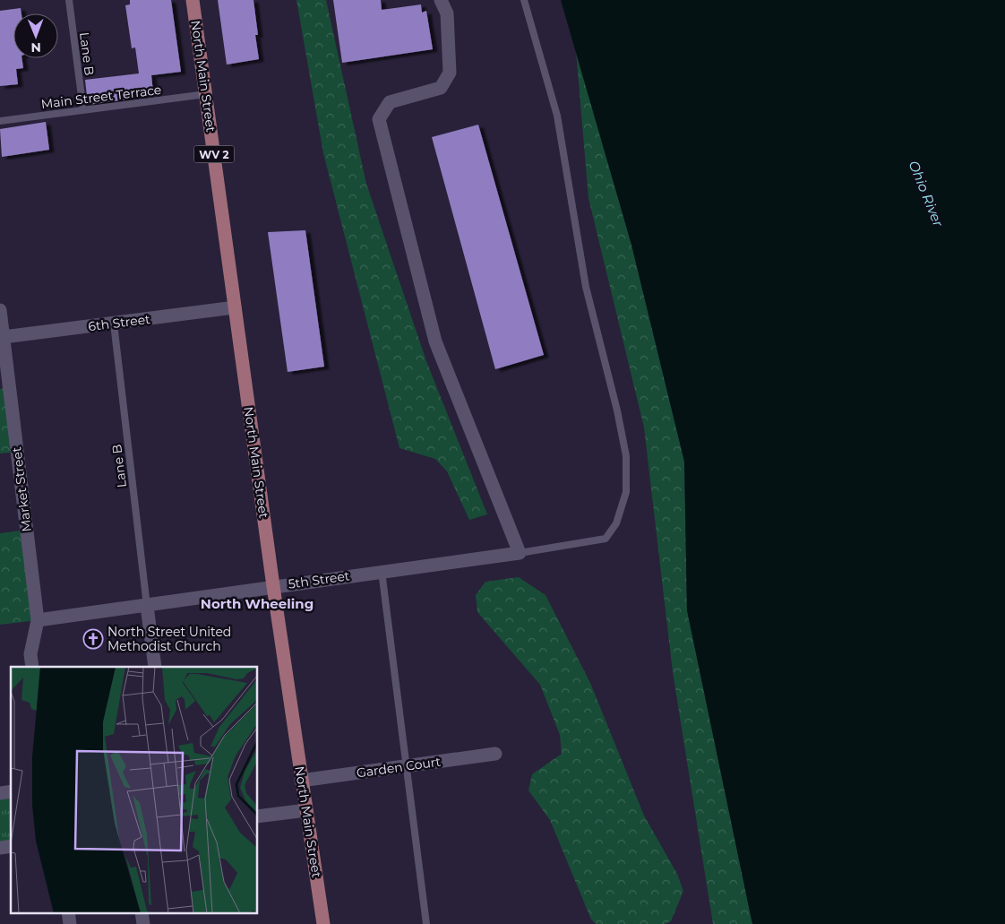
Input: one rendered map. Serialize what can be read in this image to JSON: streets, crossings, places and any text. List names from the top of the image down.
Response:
{
  "streets": {
    "main road": ["North Main Street", "WV 2"],
    "street": [
      "6th Street",
      "Market Street",
      "5th Street",
      "Garden Court"
    ],
    "lane": ["Lane B", "Main Street Terrace"]
  },
  "crossings": [
    ["Lane B", "Main Street Terrace"],
    ["Lane B", "6th Street"],
    ["Lane B", "5th Street"],
    ["North Main Street", "Main Street Terrace"],
    ["North Main Street", "6th Street"],
    ["North Main Street", "5th Street"],
    ["North Main Street", "Garden Court"],
    ["6th Street", "Market Street"],
    ["Market Street", "5th Street"]
  ],
  "districts": ["North Wheeling"],
  "water": ["Ohio River"],
  "places": {
    "church": ["North Street United Methodist Church"]
  },
  "north": "bottom"
}
